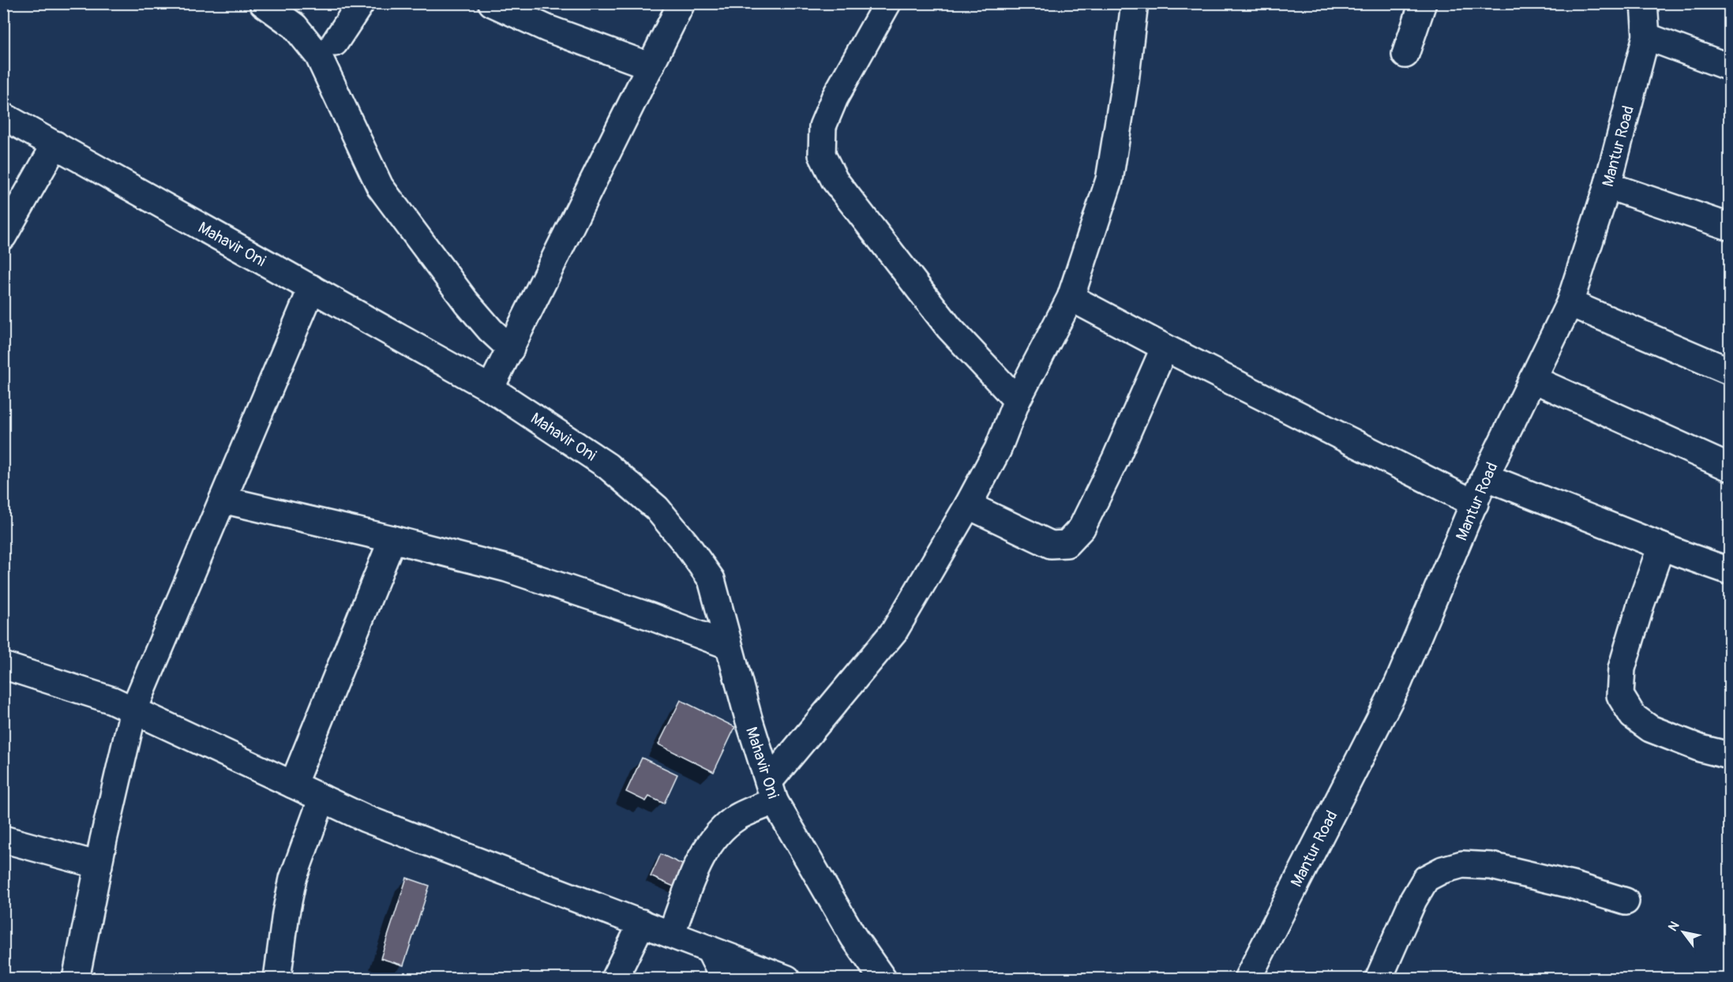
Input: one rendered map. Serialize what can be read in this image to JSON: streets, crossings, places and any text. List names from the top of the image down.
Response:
{
  "streets": {
    "street": ["Mantur Road", "Mahavir Oni"]
  },
  "north": "top left"
}
